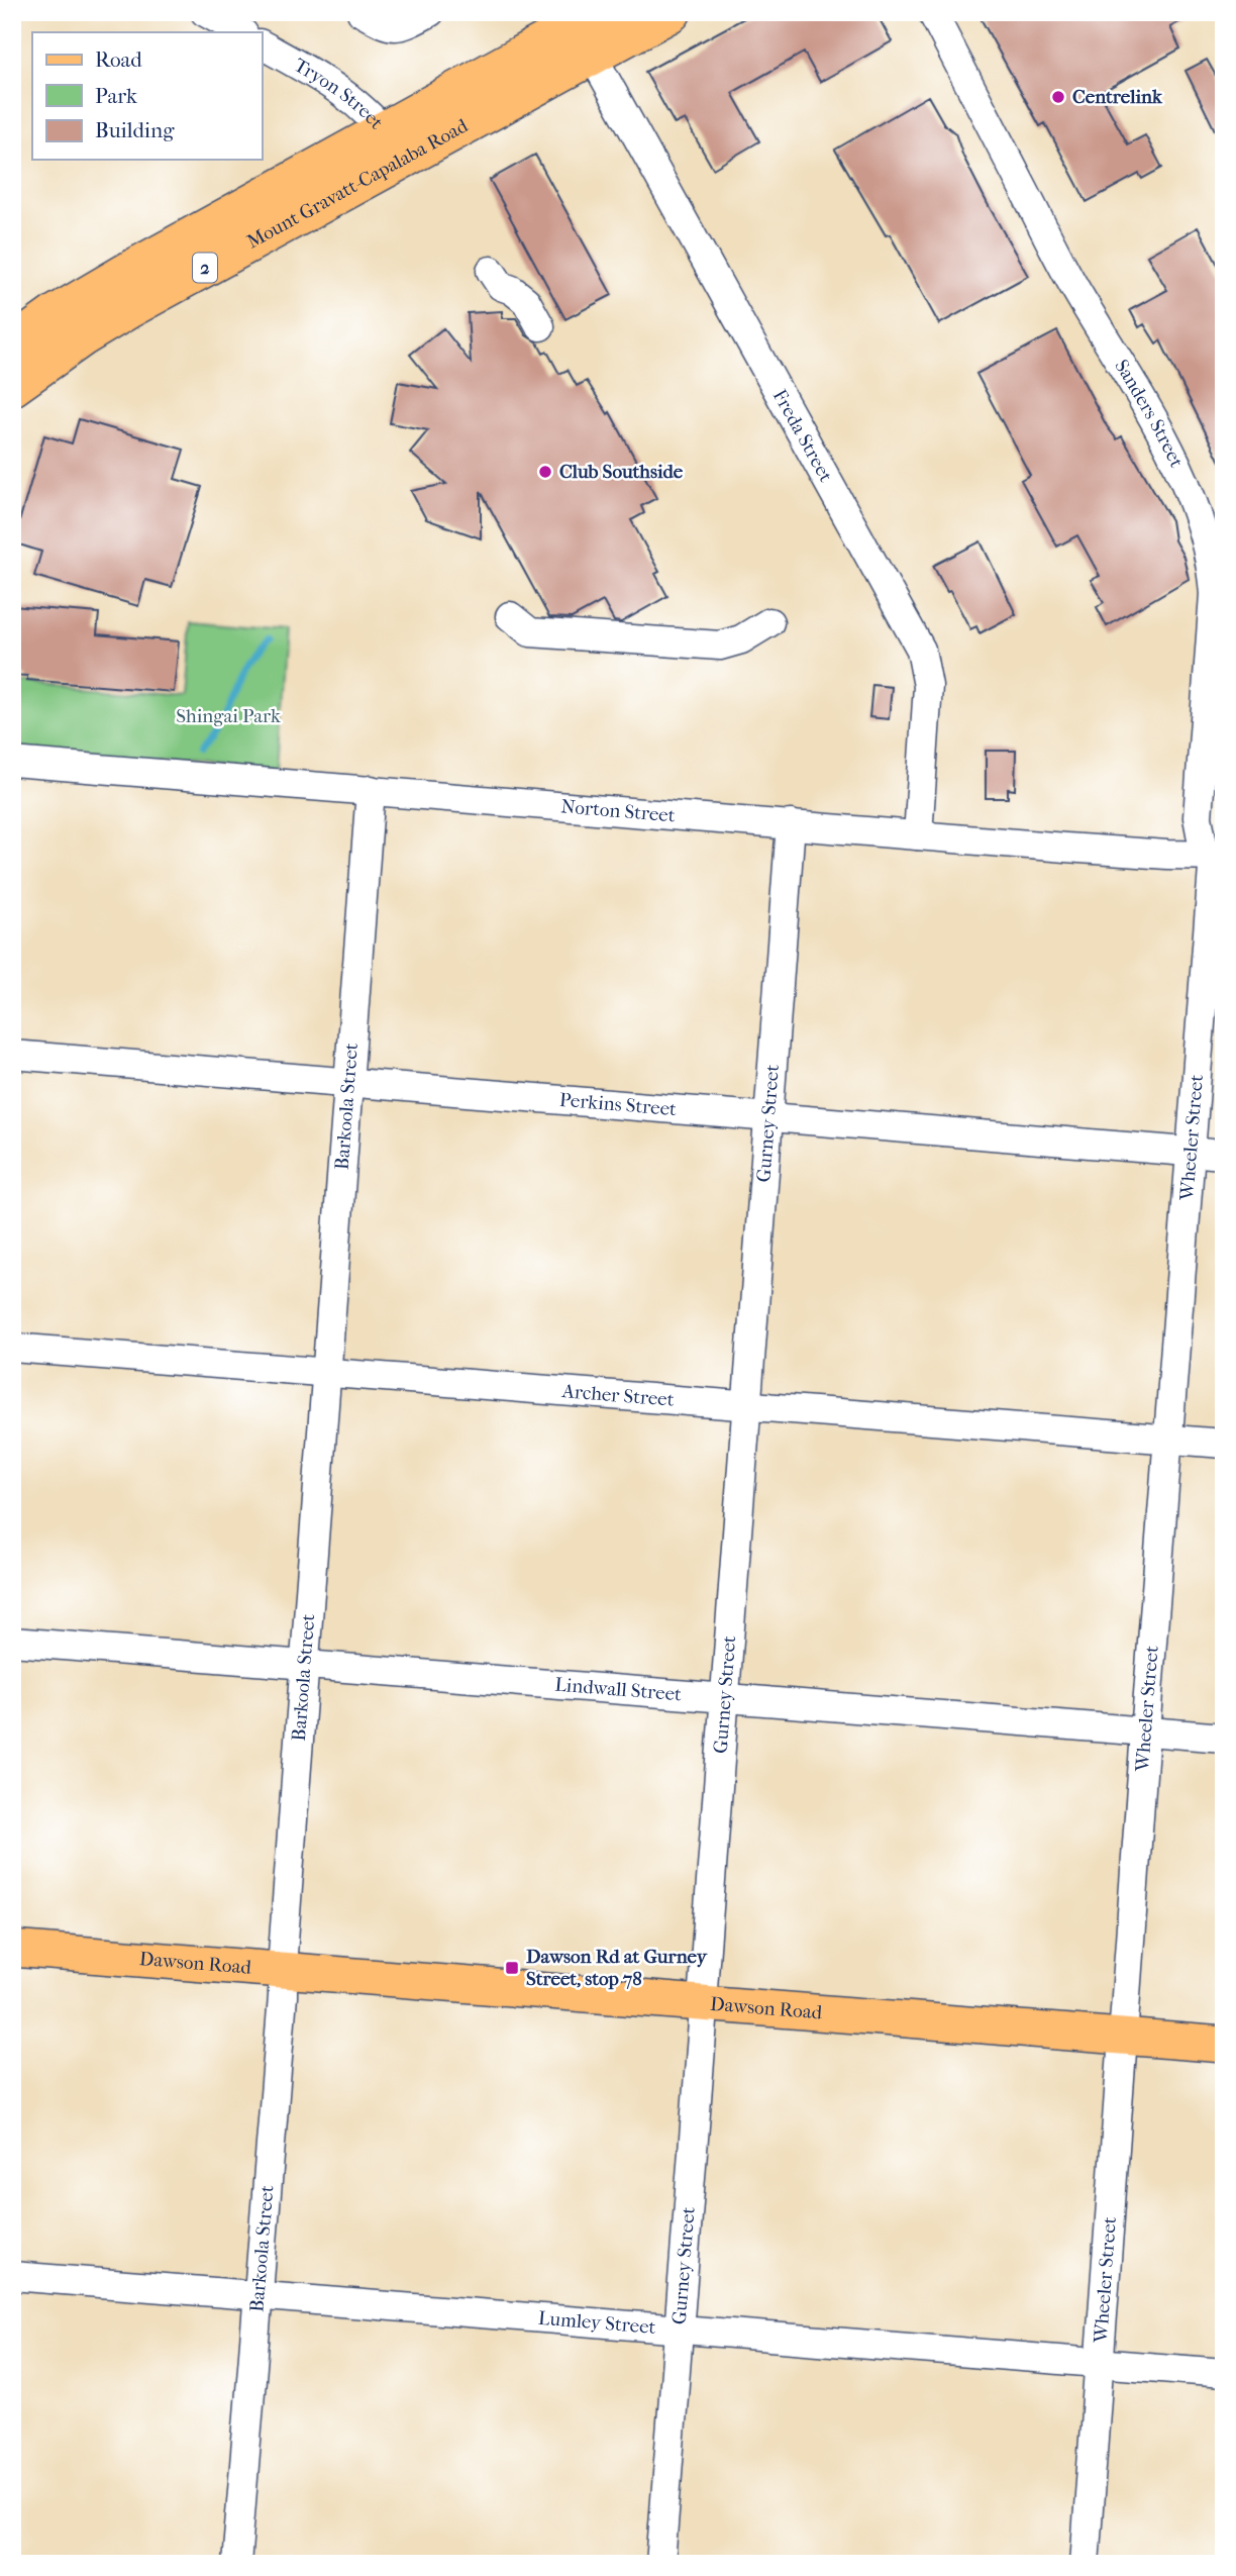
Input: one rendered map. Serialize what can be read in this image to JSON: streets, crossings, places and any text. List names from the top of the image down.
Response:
{
  "streets": {
    "highway": ["Mount Gravatt-Capalaba Road", "2"],
    "main road": ["Dawson Road"],
    "street": [
      "Tryon Street",
      "Sanders Street",
      "Freda Street",
      "Norton Street",
      "Perkins Street",
      "Barkoola Street",
      "Gurney Street",
      "Wheeler Street",
      "Archer Street",
      "Lindwall Street",
      "Lumley Street"
    ]
  },
  "crossings": [
    ["Tryon Street", "Mount Gravatt-Capalaba Road"],
    ["Mount Gravatt-Capalaba Road", "Freda Street"],
    ["Sanders Street", "Norton Street"],
    ["Sanders Street", "Wheeler Street"],
    ["Freda Street", "Norton Street"],
    ["Norton Street", "Barkoola Street"],
    ["Norton Street", "Gurney Street"],
    ["Norton Street", "Wheeler Street"],
    ["Perkins Street", "Barkoola Street"],
    ["Perkins Street", "Gurney Street"],
    ["Perkins Street", "Wheeler Street"],
    ["Barkoola Street", "Archer Street"],
    ["Barkoola Street", "Lindwall Street"],
    ["Barkoola Street", "Dawson Road"],
    ["Barkoola Street", "Lumley Street"],
    ["Gurney Street", "Archer Street"],
    ["Gurney Street", "Lindwall Street"],
    ["Gurney Street", "Dawson Road"],
    ["Gurney Street", "Lumley Street"],
    ["Wheeler Street", "Archer Street"],
    ["Wheeler Street", "Lindwall Street"],
    ["Wheeler Street", "Dawson Road"],
    ["Wheeler Street", "Lumley Street"]
  ],
  "parks": ["Shingai Park"],
  "places": {
    "other": ["Centrelink", "Club Southside"],
    "transit": ["Dawson Rd at Gurney Street, stop 78"]
  },
  "legend": ["Road", "Park", "Building"]
}
